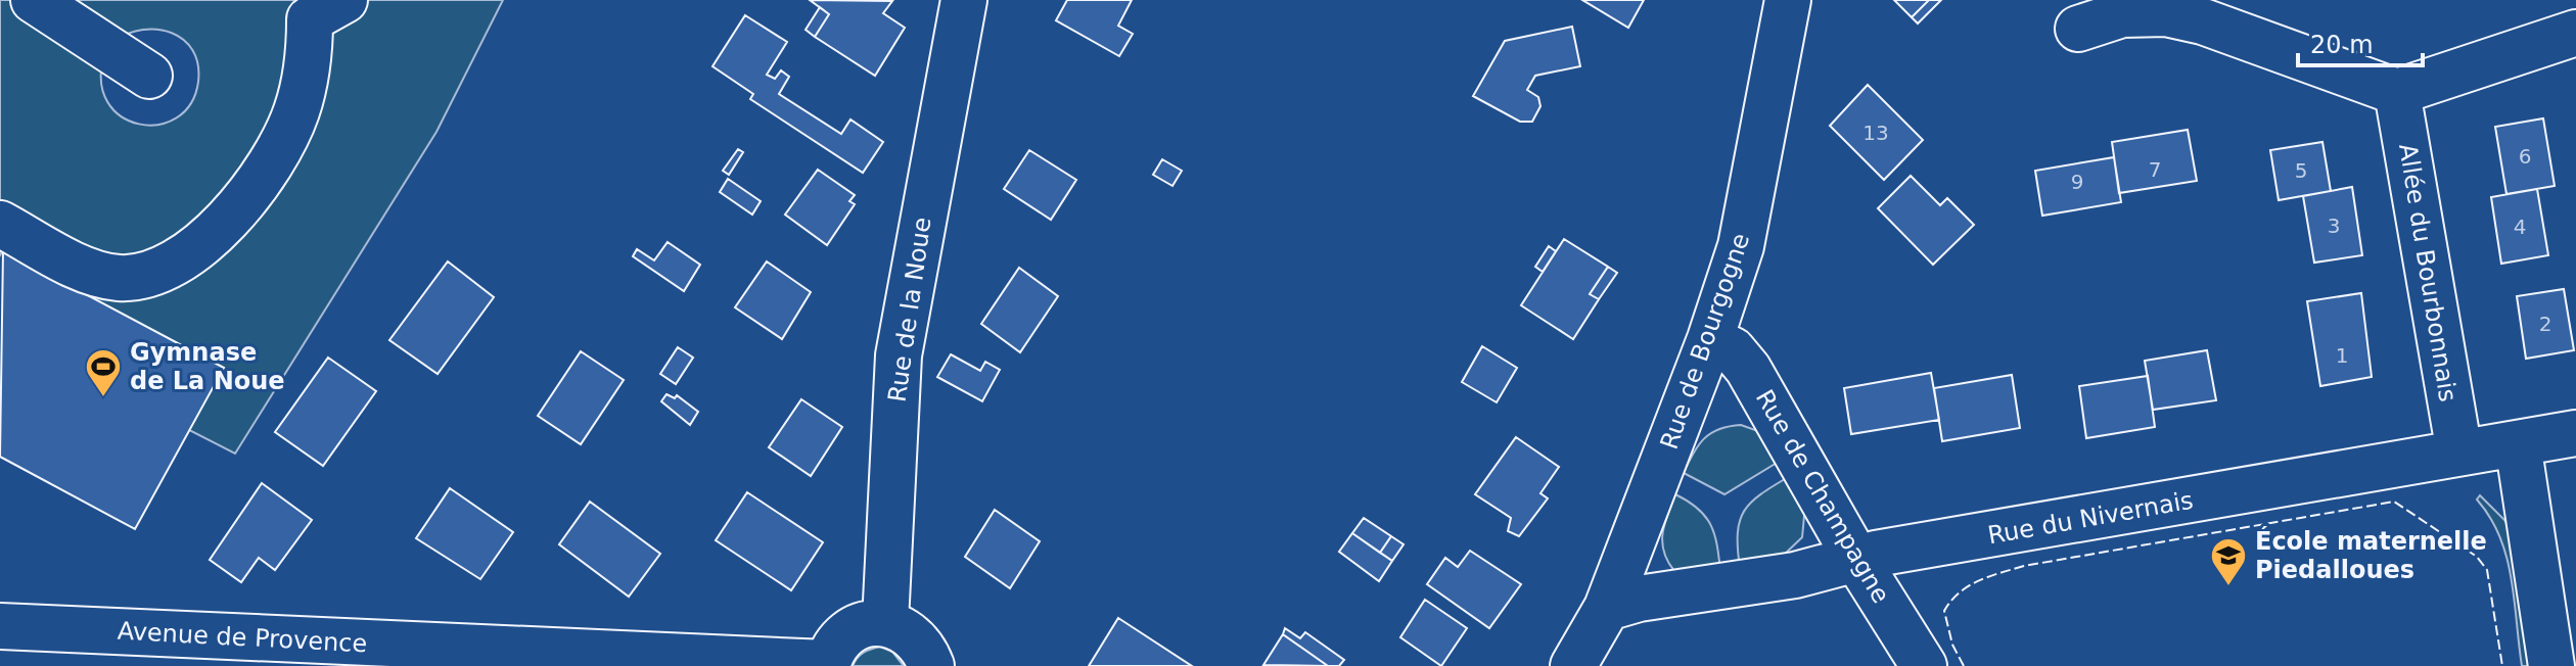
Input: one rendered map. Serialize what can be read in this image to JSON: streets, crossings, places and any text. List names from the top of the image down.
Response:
{
  "streets": {
    "street": [
      "Allée du Bourbonnais",
      "Rue de la Noue",
      "Rue de Bourgogne",
      "Rue de Champagne",
      "Rue du Nivernais",
      "Avenue de Provence"
    ]
  },
  "crossings": [
    ["Allée du Bourbonnais", "Rue du Nivernais"],
    ["Rue de Bourgogne", "Rue de Champagne"],
    ["Rue de Bourgogne", "Rue du Nivernais"],
    ["Rue de Champagne", "Rue du Nivernais"]
  ],
  "places": {
    "sports": ["Gymnase de La Noue"],
    "school or university": ["École maternelle Piedalloues"]
  },
  "house_numbers": [
    "13",
    "6",
    "7",
    "5",
    "9",
    "3",
    "4",
    "2",
    "1"
  ],
  "scale_bar": "20 m"
}
